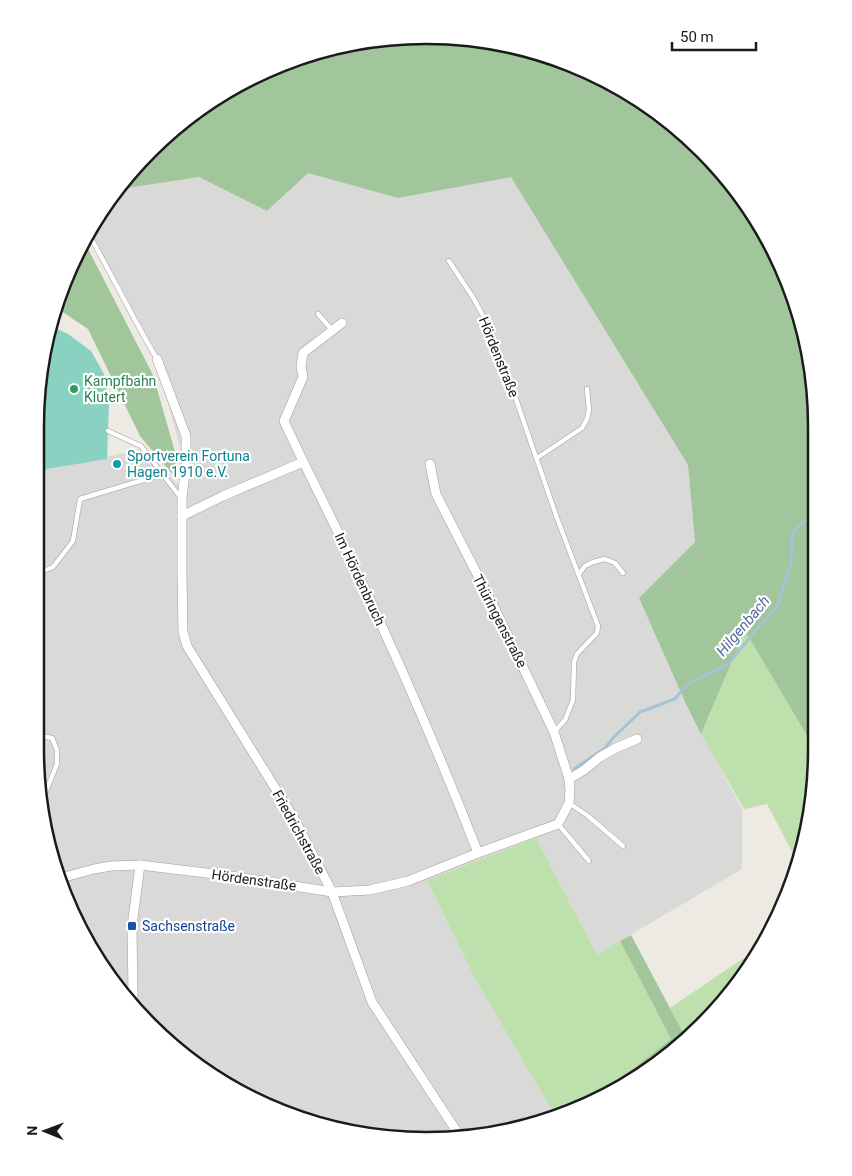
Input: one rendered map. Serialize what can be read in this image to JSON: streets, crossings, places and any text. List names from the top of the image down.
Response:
{
  "streets": {
    "street": [
      "Hördenstraße",
      "Im Hördenbruch",
      "Thüringenstraße",
      "Friedrichstraße"
    ]
  },
  "crossings": [
    ["Hördenstraße", "Im Hördenbruch"],
    ["Hördenstraße", "Thüringenstraße"],
    ["Hördenstraße", "Friedrichstraße"]
  ],
  "water": ["Hilgenbach"],
  "places": {
    "other": ["Kampfbahn Klutert", "Sportverein Fortuna Hagen 1910 e.V."],
    "transit": ["Sachsenstraße"]
  },
  "scale_bar": "50 m",
  "north": "left"
}
